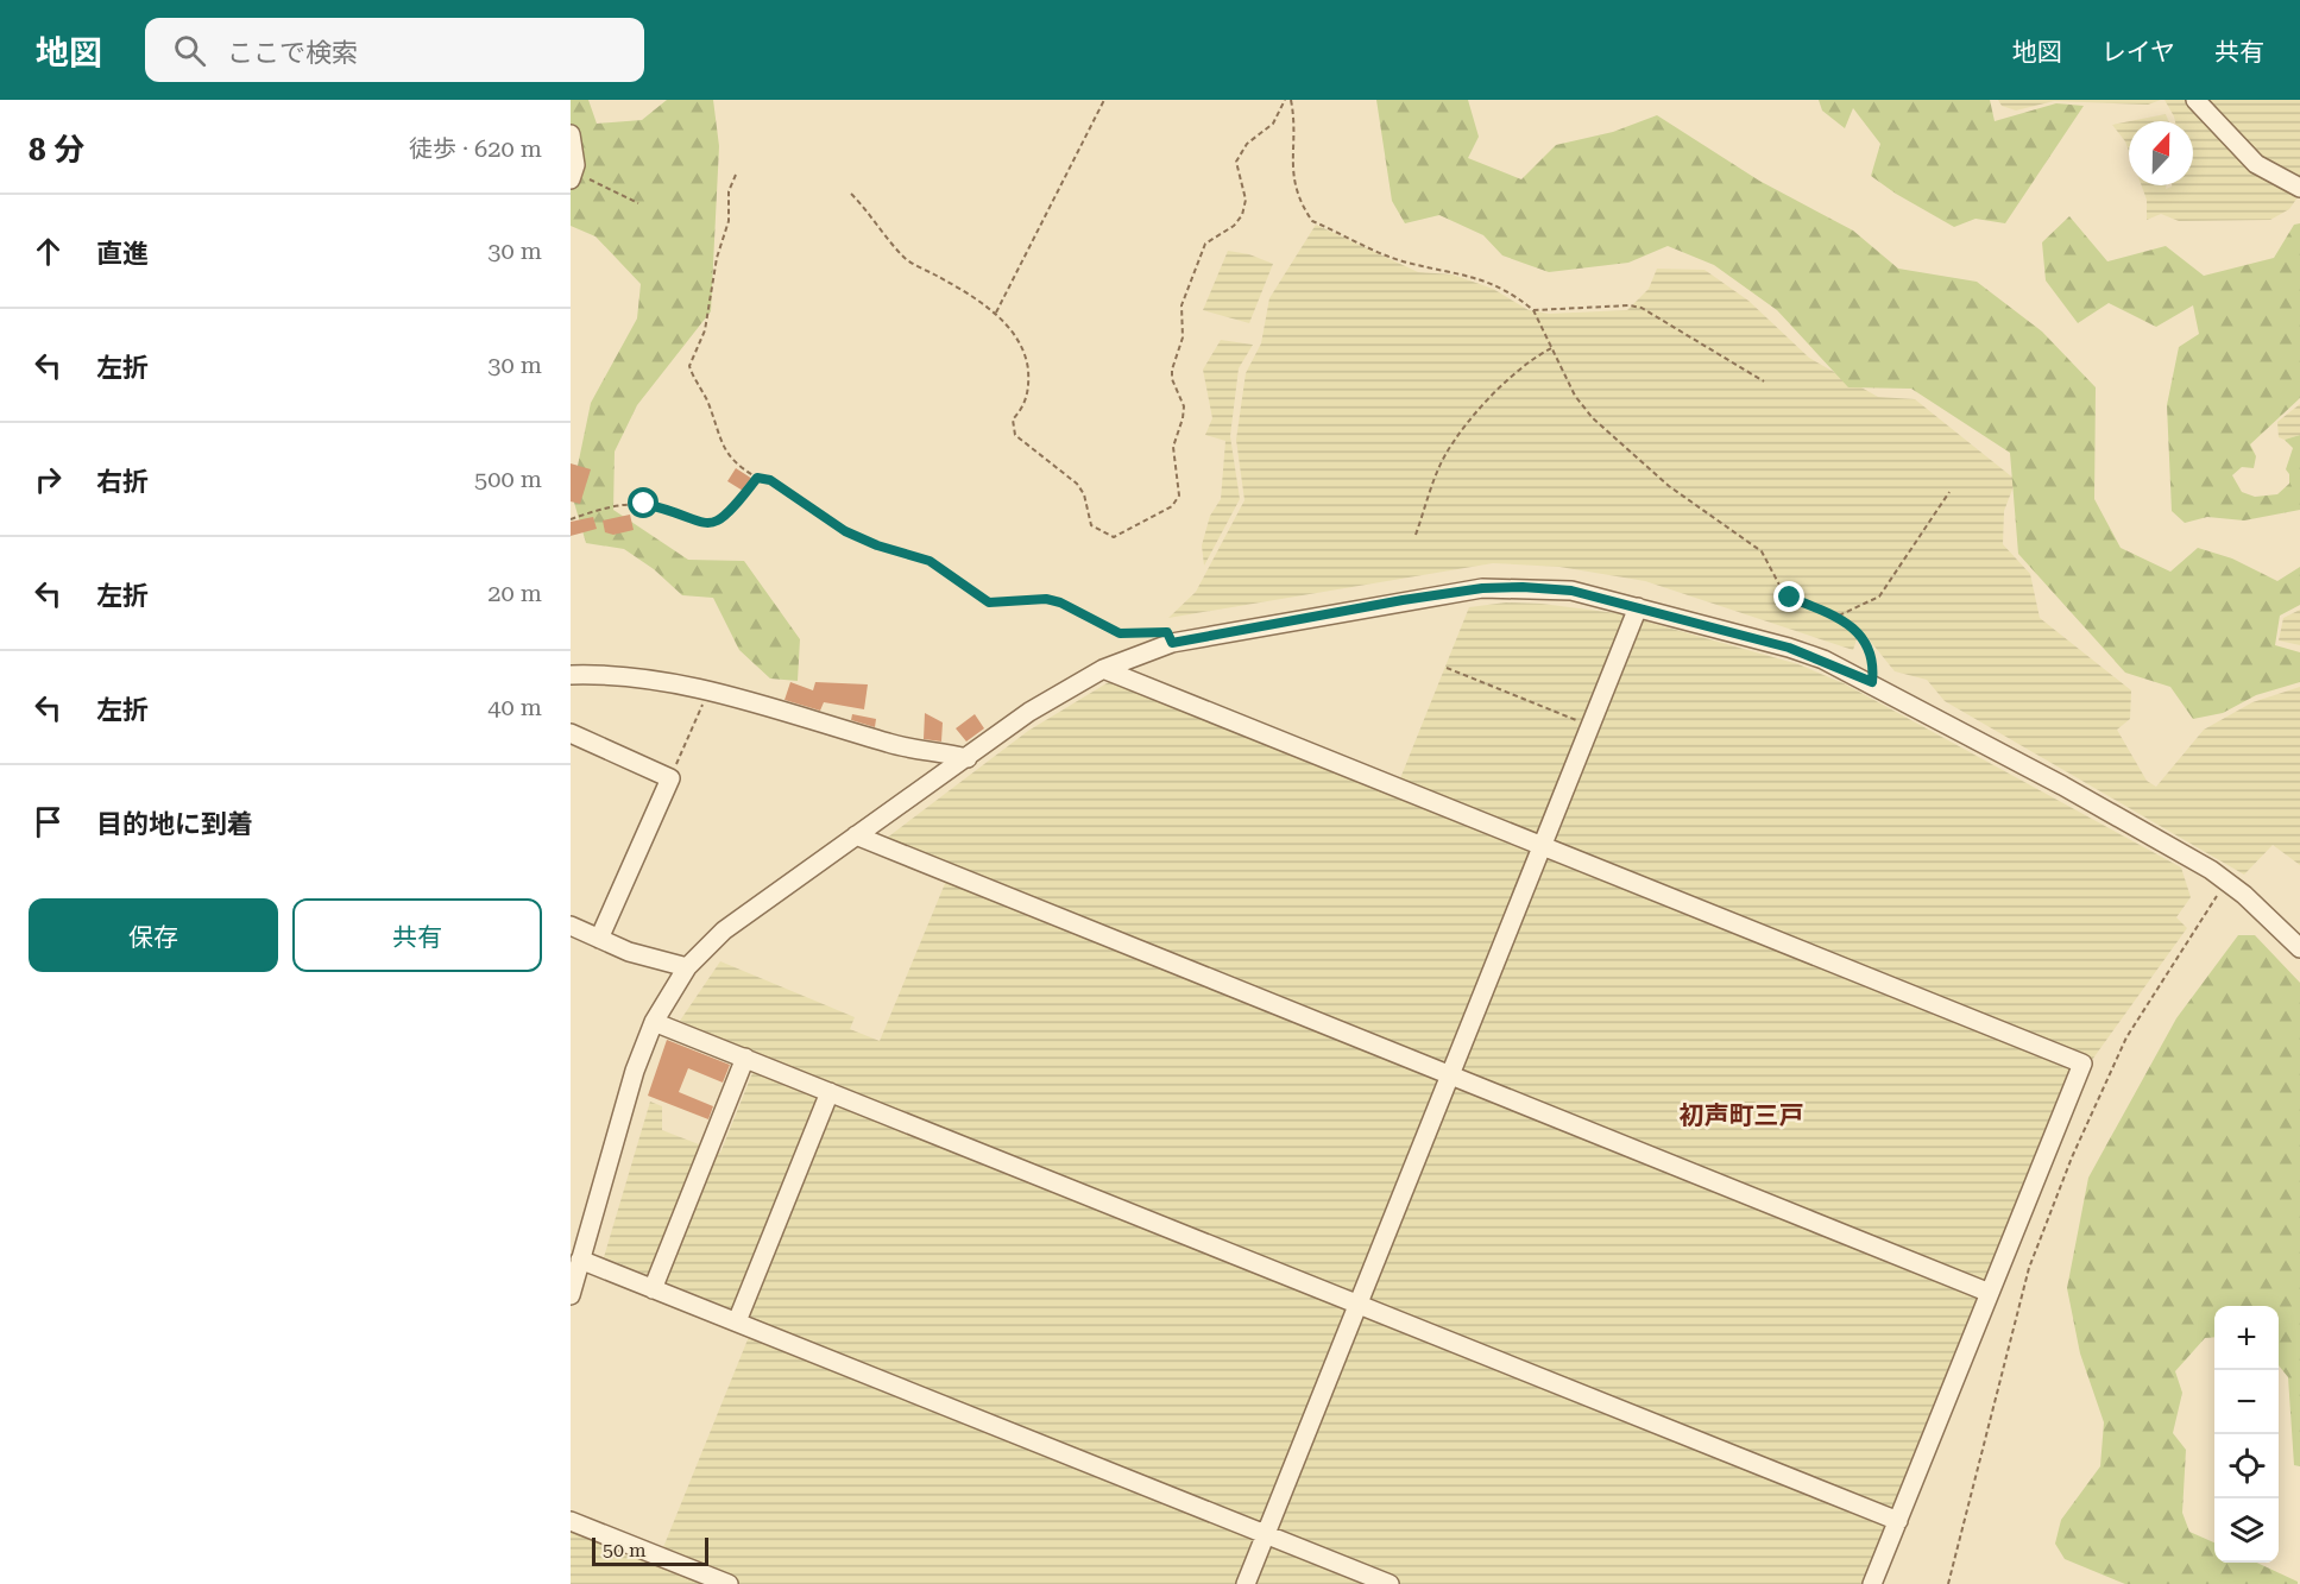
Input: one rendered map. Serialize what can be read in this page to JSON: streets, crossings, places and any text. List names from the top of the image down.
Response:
{
  "districts": ["初声町三戸"],
  "scale_bar": "50 m",
  "north": "top",
  "page": {
    "header": "地図",
    "search": "ここで検索",
    "nav": ["地図", "レイヤ", "共有"],
    "heading": ["8 分", "徒歩 · 620 m"],
    "list": [
      ["直進", "30 m"],
      ["左折", "30 m"],
      ["右折", "500 m"],
      ["左折", "20 m"],
      ["左折", "40 m"],
      "目的地に到着"
    ],
    "buttons": ["保存", "共有"],
    "map_buttons": ["+", "−"],
    "scale": "50 m"
  }
}
